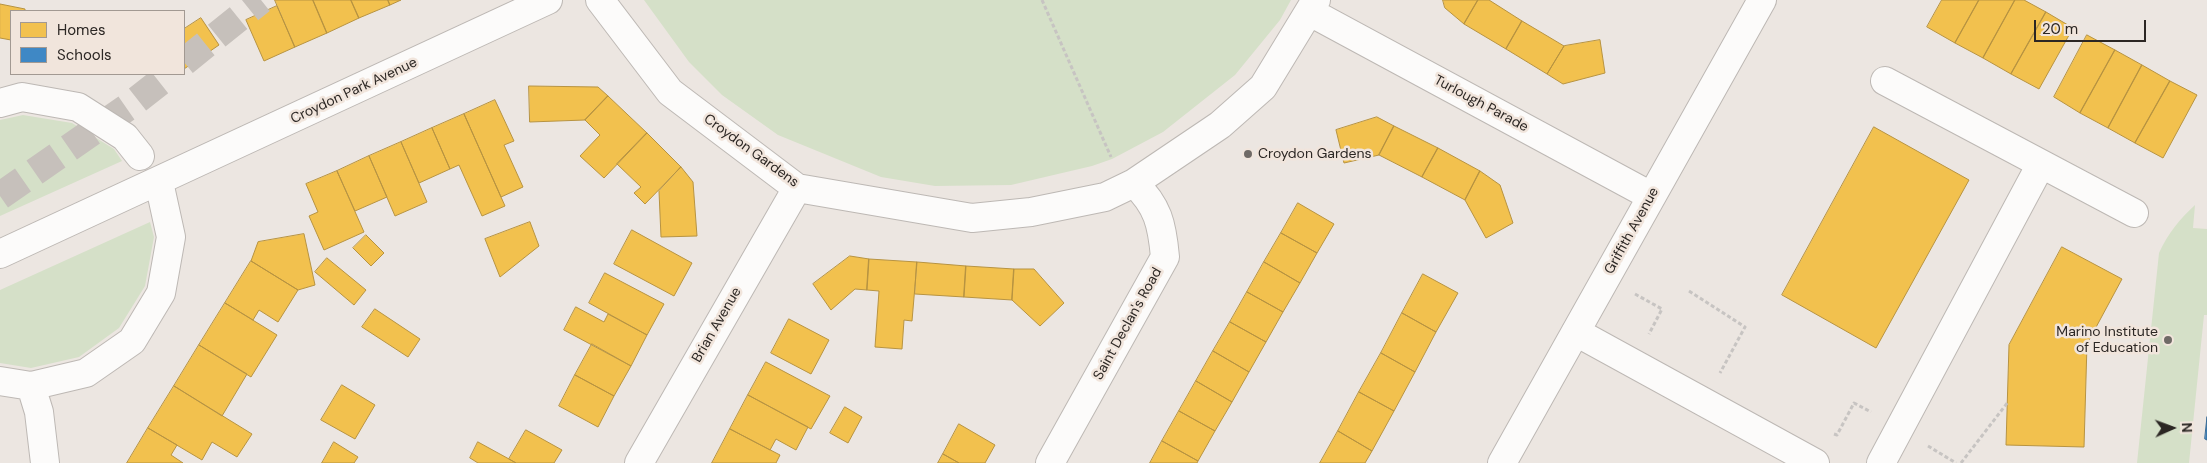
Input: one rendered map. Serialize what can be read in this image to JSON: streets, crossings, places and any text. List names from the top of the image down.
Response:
{
  "streets": {
    "street": [
      "Croydon Park Avenue",
      "Turlough Parade",
      "Croydon Gardens",
      "Griffith Avenue",
      "Saint Declan's Road",
      "Brian Avenue"
    ]
  },
  "crossings": [
    ["Turlough Parade", "Croydon Gardens"],
    ["Turlough Parade", "Griffith Avenue"],
    ["Croydon Gardens", "Saint Declan's Road"],
    ["Croydon Gardens", "Brian Avenue"]
  ],
  "places": ["Croydon Gardens", "Marino Institute of Education"],
  "legend": ["Homes", "Schools"],
  "scale_bar": "20 m",
  "north": "right"
}
